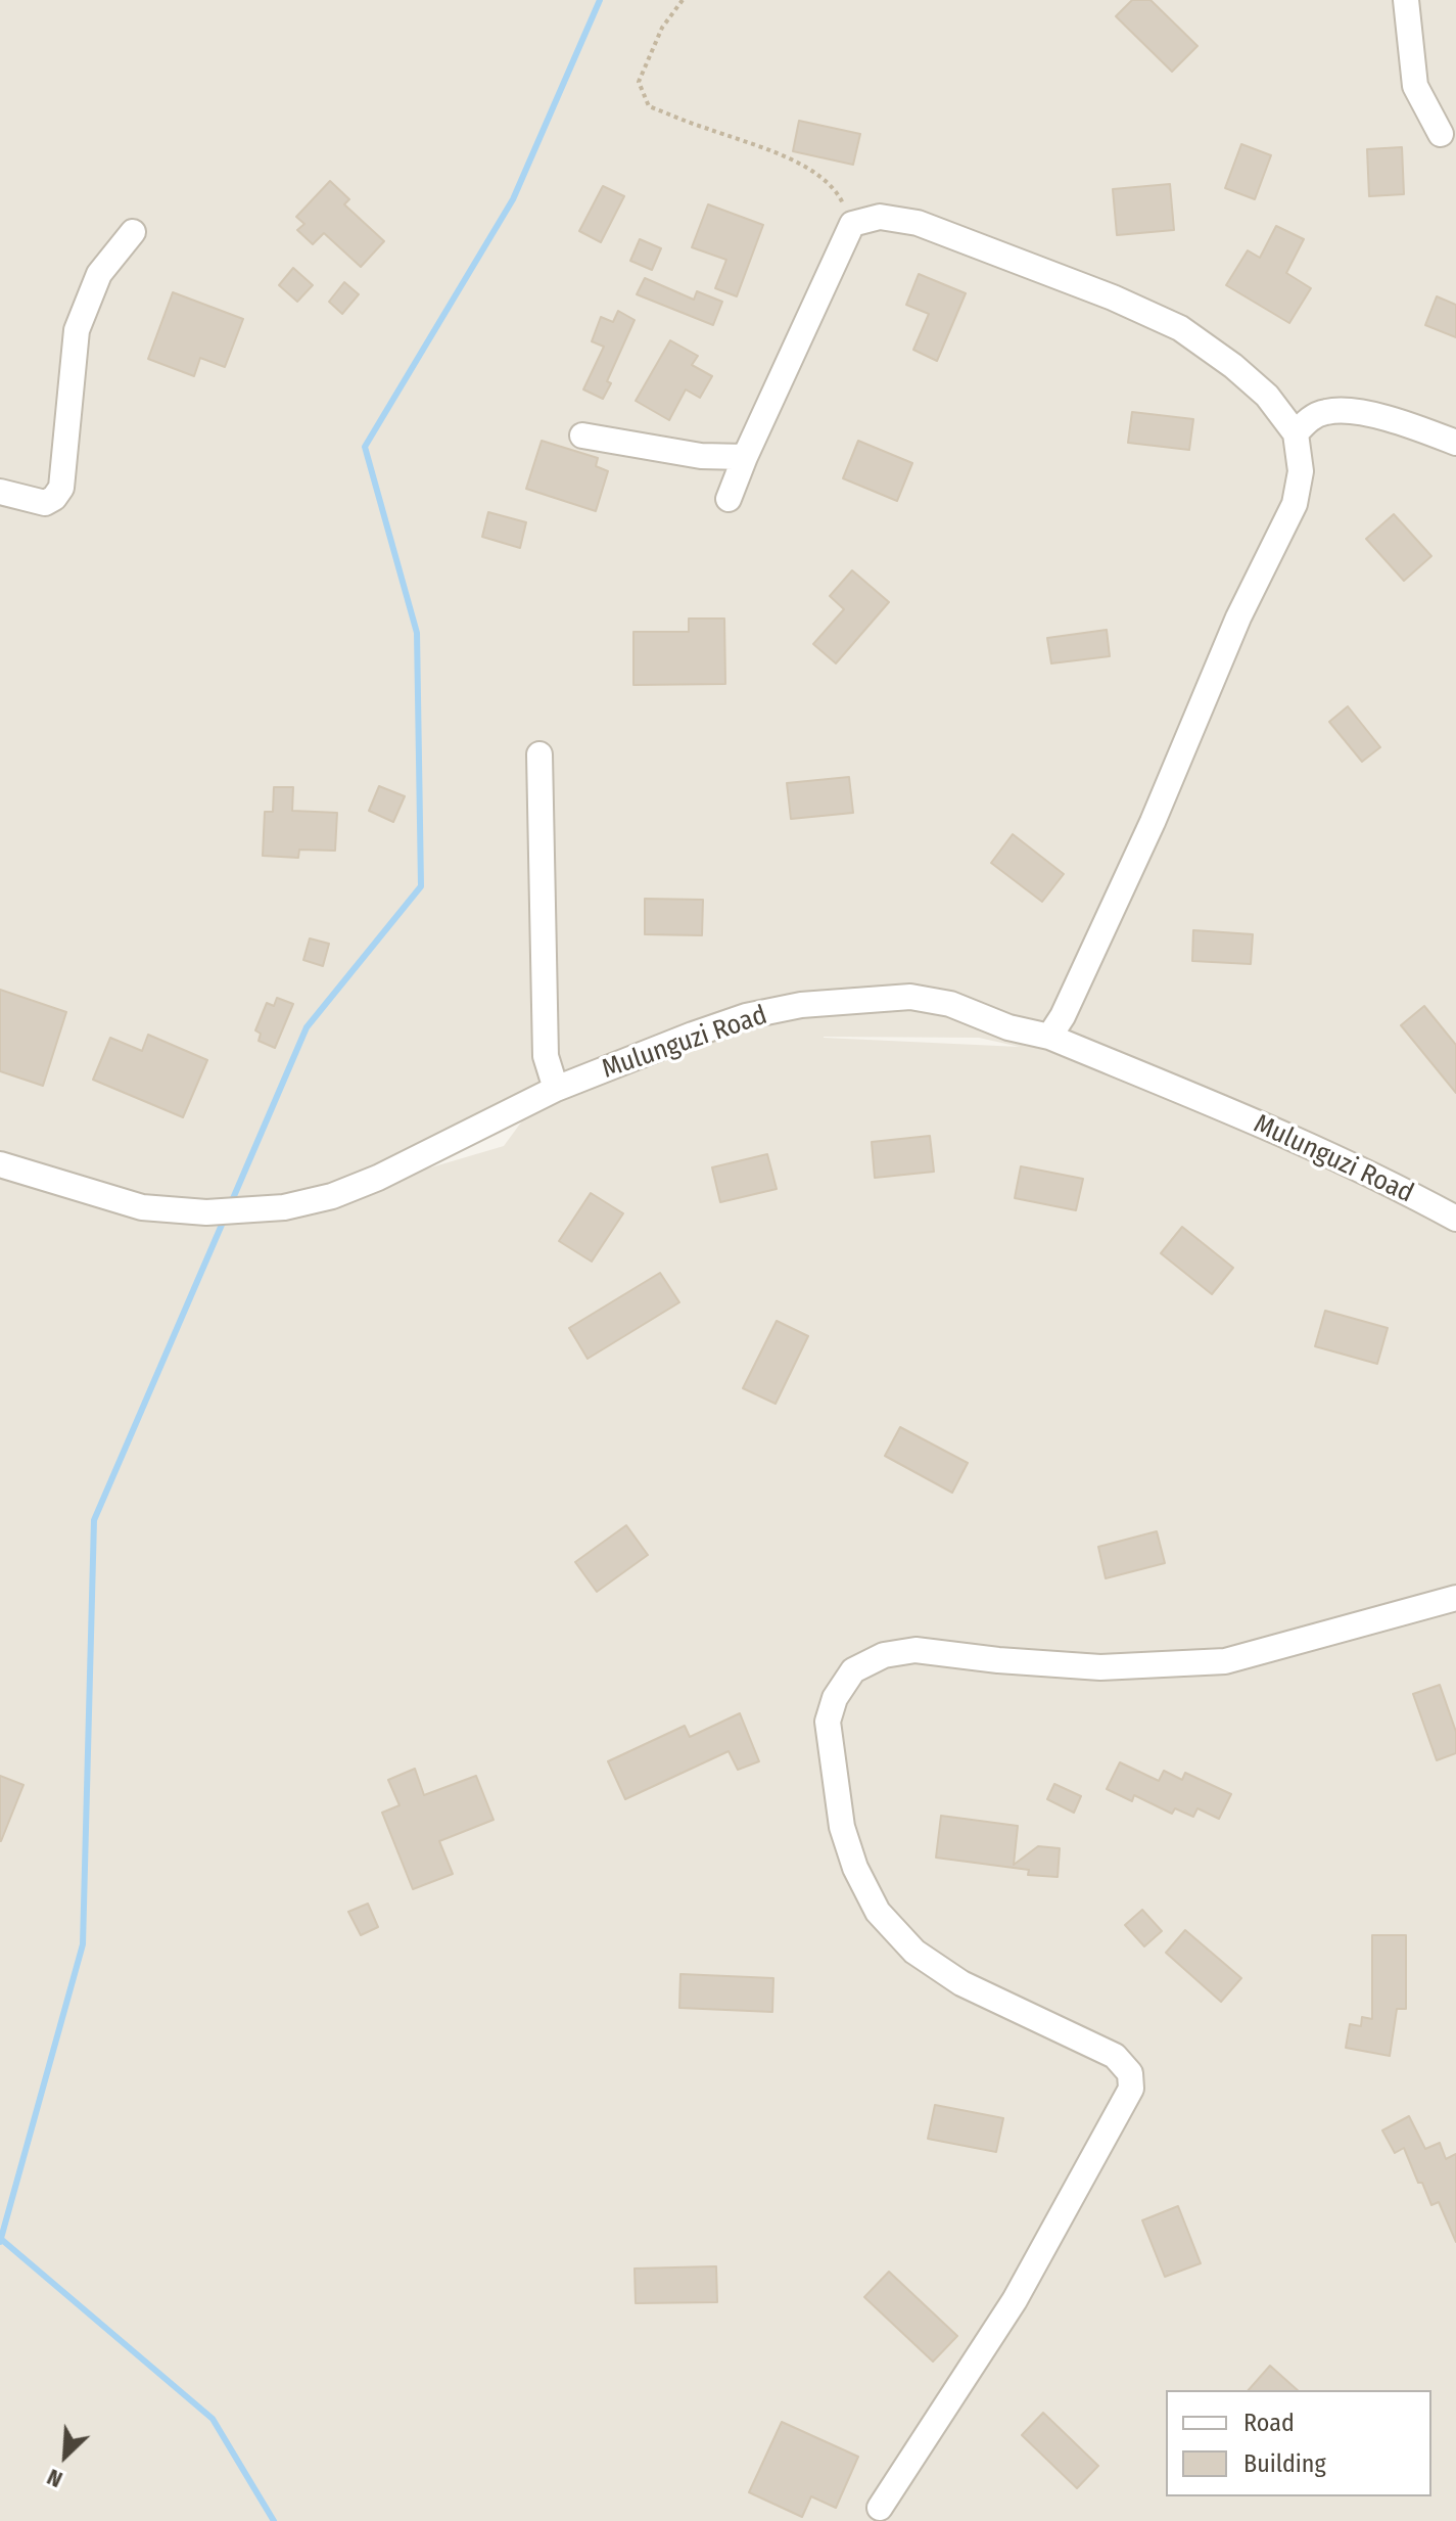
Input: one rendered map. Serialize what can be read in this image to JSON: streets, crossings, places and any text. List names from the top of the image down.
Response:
{
  "streets": {
    "street": ["Mulunguzi Road"]
  },
  "legend": ["Road", "Building"],
  "north": "bottom left"
}
